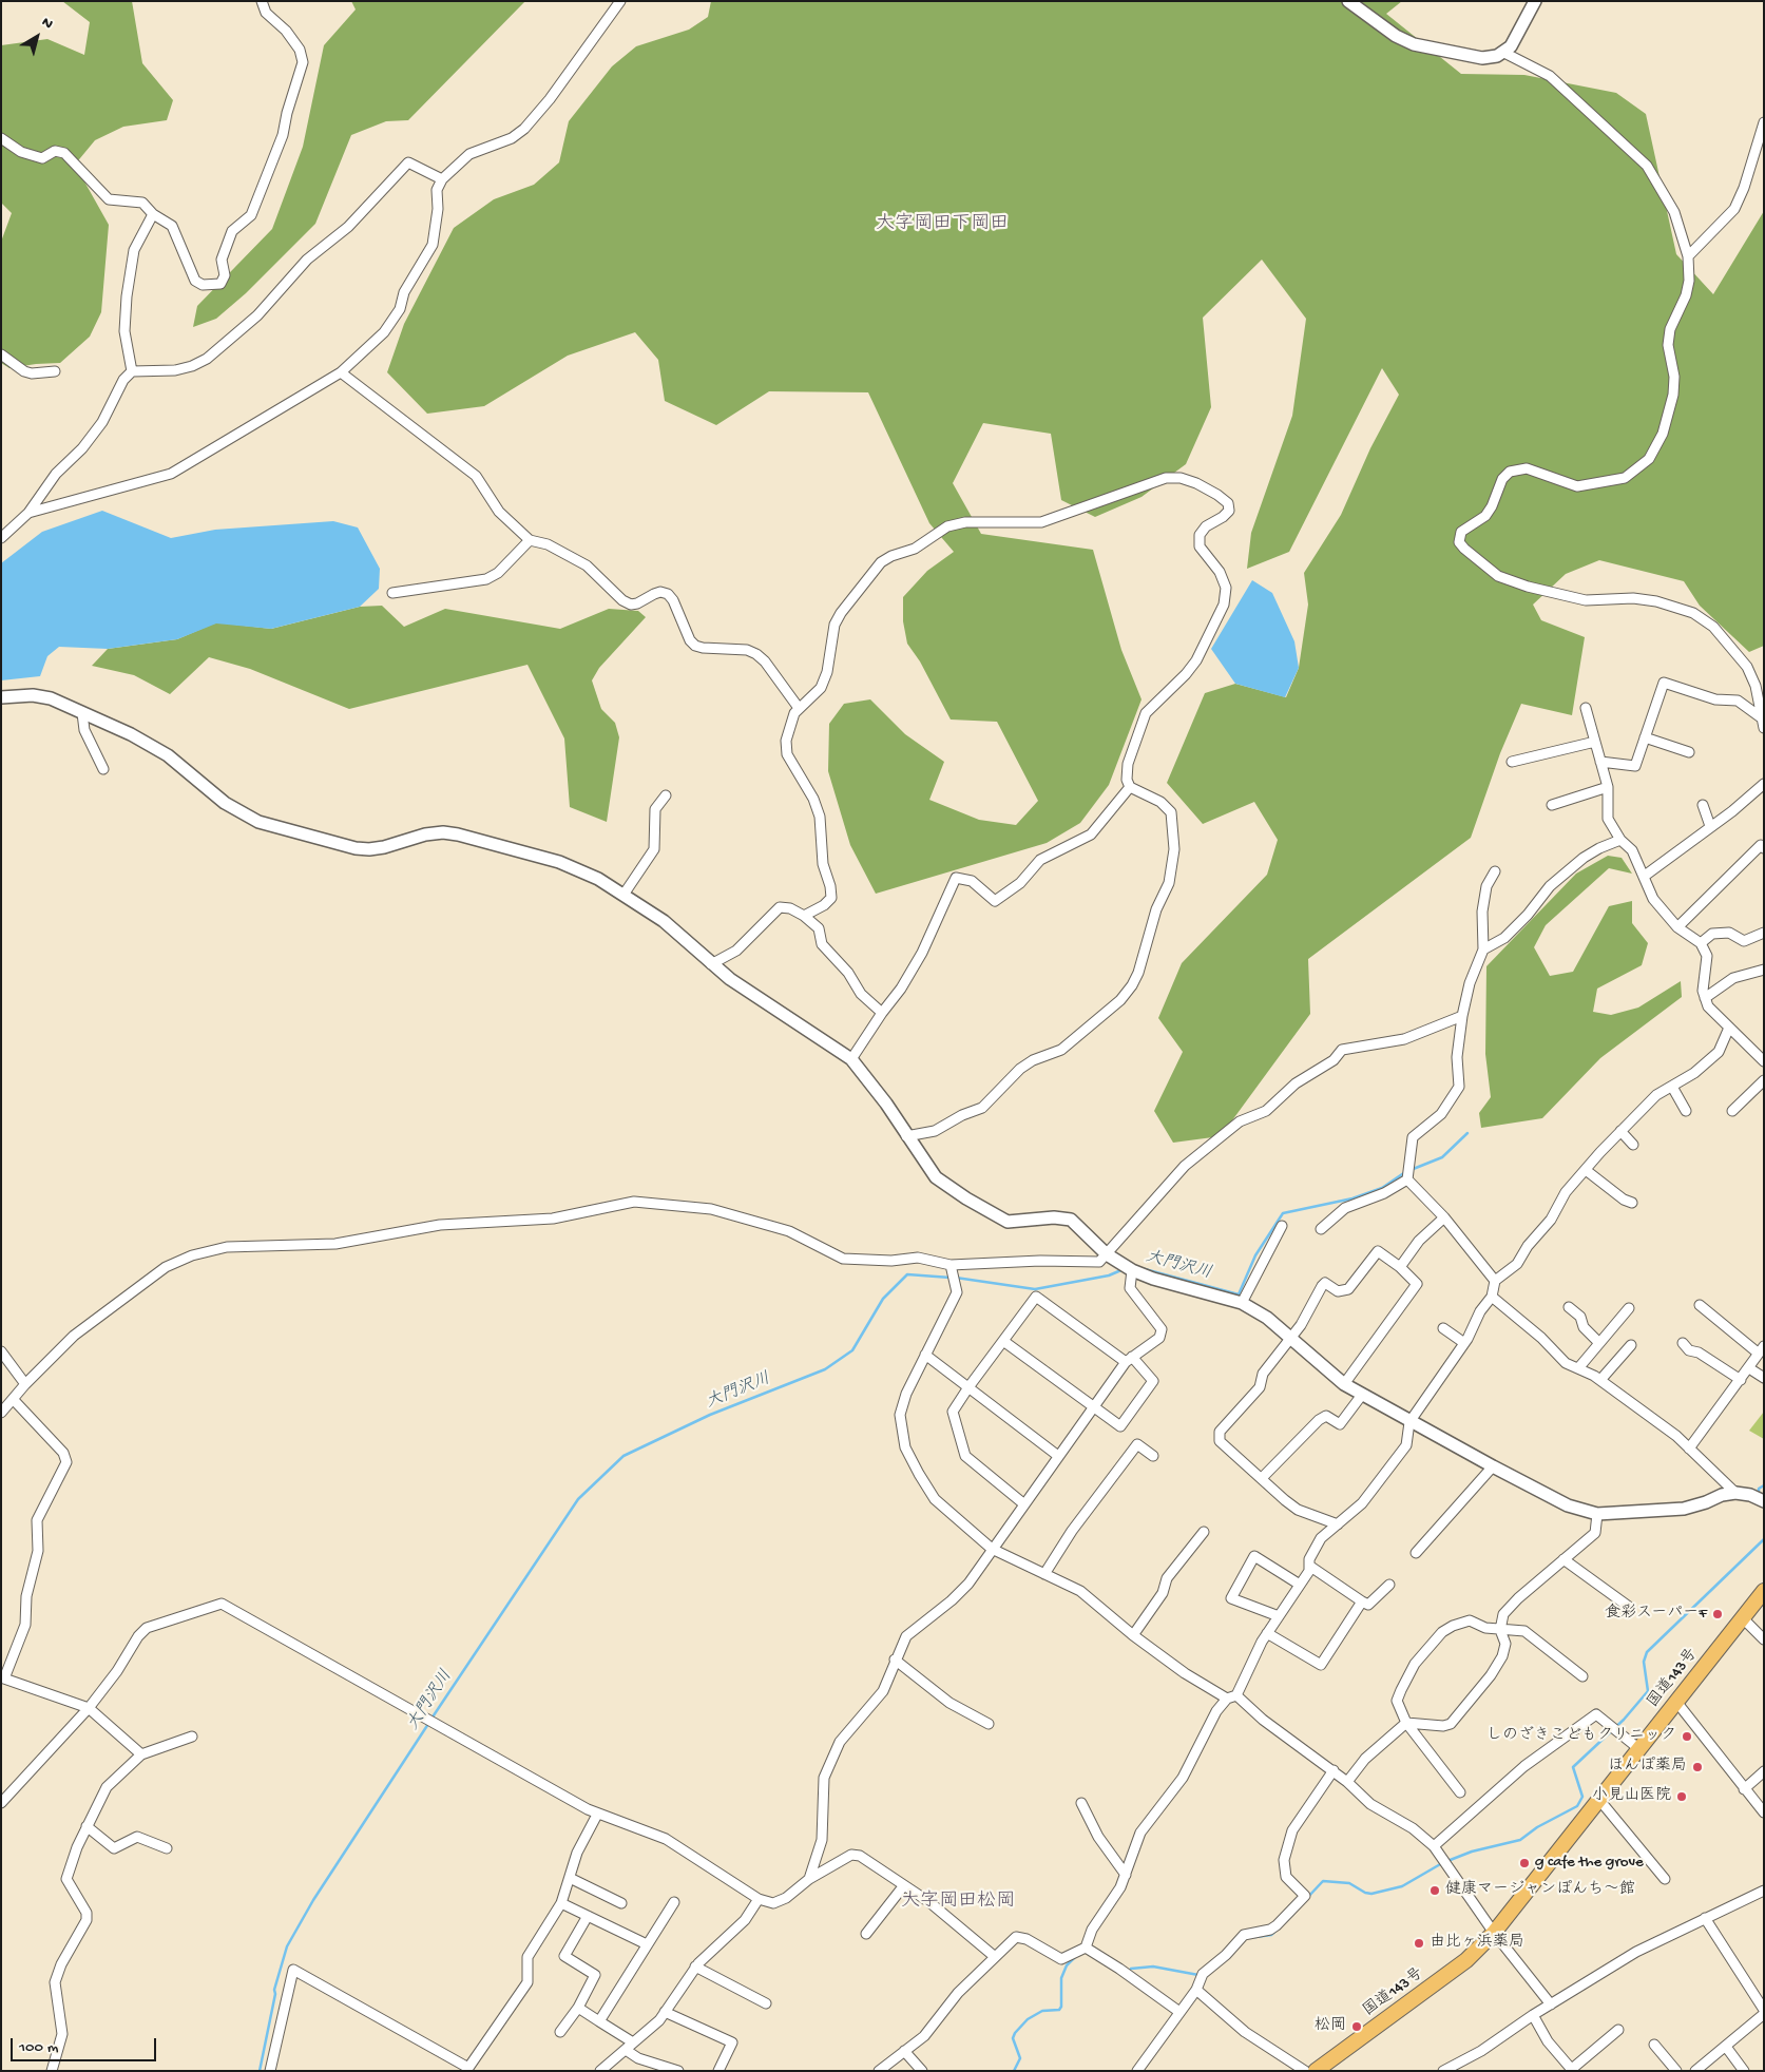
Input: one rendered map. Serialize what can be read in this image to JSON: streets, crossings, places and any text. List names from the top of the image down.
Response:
{
  "streets": {
    "highway": ["国道143号"]
  },
  "districts": ["大字岡田下岡田", "大字岡田松岡"],
  "water": ["大門沢川"],
  "places": [
    "食彩スーパーF",
    "しのざきこどもクリニック",
    "ほんぽ薬局",
    "小見山医院",
    "g cafe the grove",
    "健康マージャンぽんち～館",
    "由比ヶ浜薬局",
    "松岡"
  ],
  "scale_bar": "100 m",
  "north": "top right"
}
